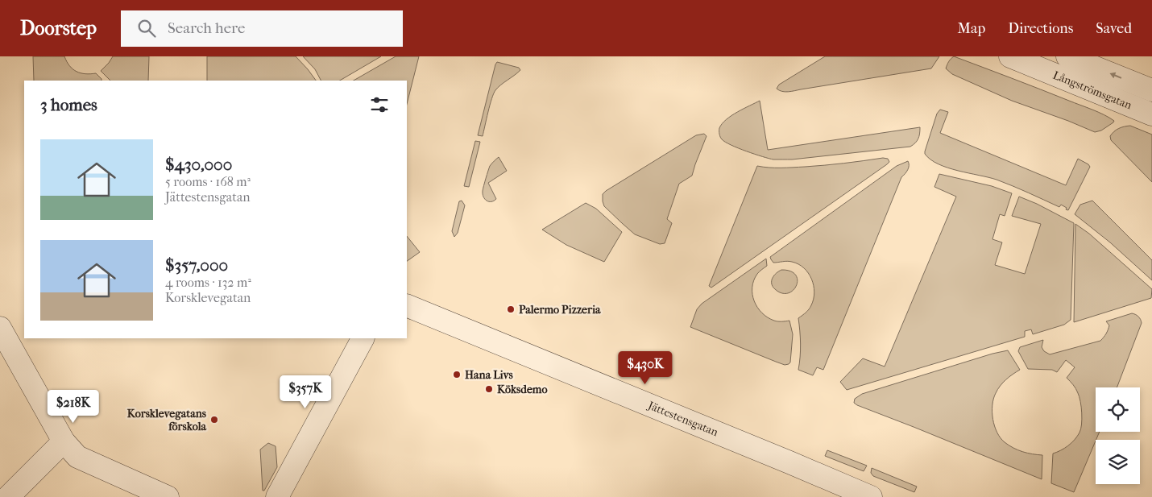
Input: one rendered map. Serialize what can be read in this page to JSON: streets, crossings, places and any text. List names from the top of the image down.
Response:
{
  "streets": {
    "street": ["Långströmsgatan", "Jättestensgatan"]
  },
  "places": [
    "Palermo Pizzeria",
    "Hana Livs",
    "Köksdemo",
    "Korsklevegatans förskola"
  ],
  "page": {
    "header": "Doorstep",
    "search": "Search here",
    "nav": ["Map", "Directions", "Saved"],
    "heading": "3 homes",
    "list": [
      {
        "name": "$430,000",
        "note": "5 rooms · 168 m² · Jättestensgatan"
      },
      {
        "name": "$357,000",
        "note": "4 rooms · 132 m² · Korsklevegatan"
      }
    ],
    "price": ["$430K", "$357K", "$218K"]
  }
}
